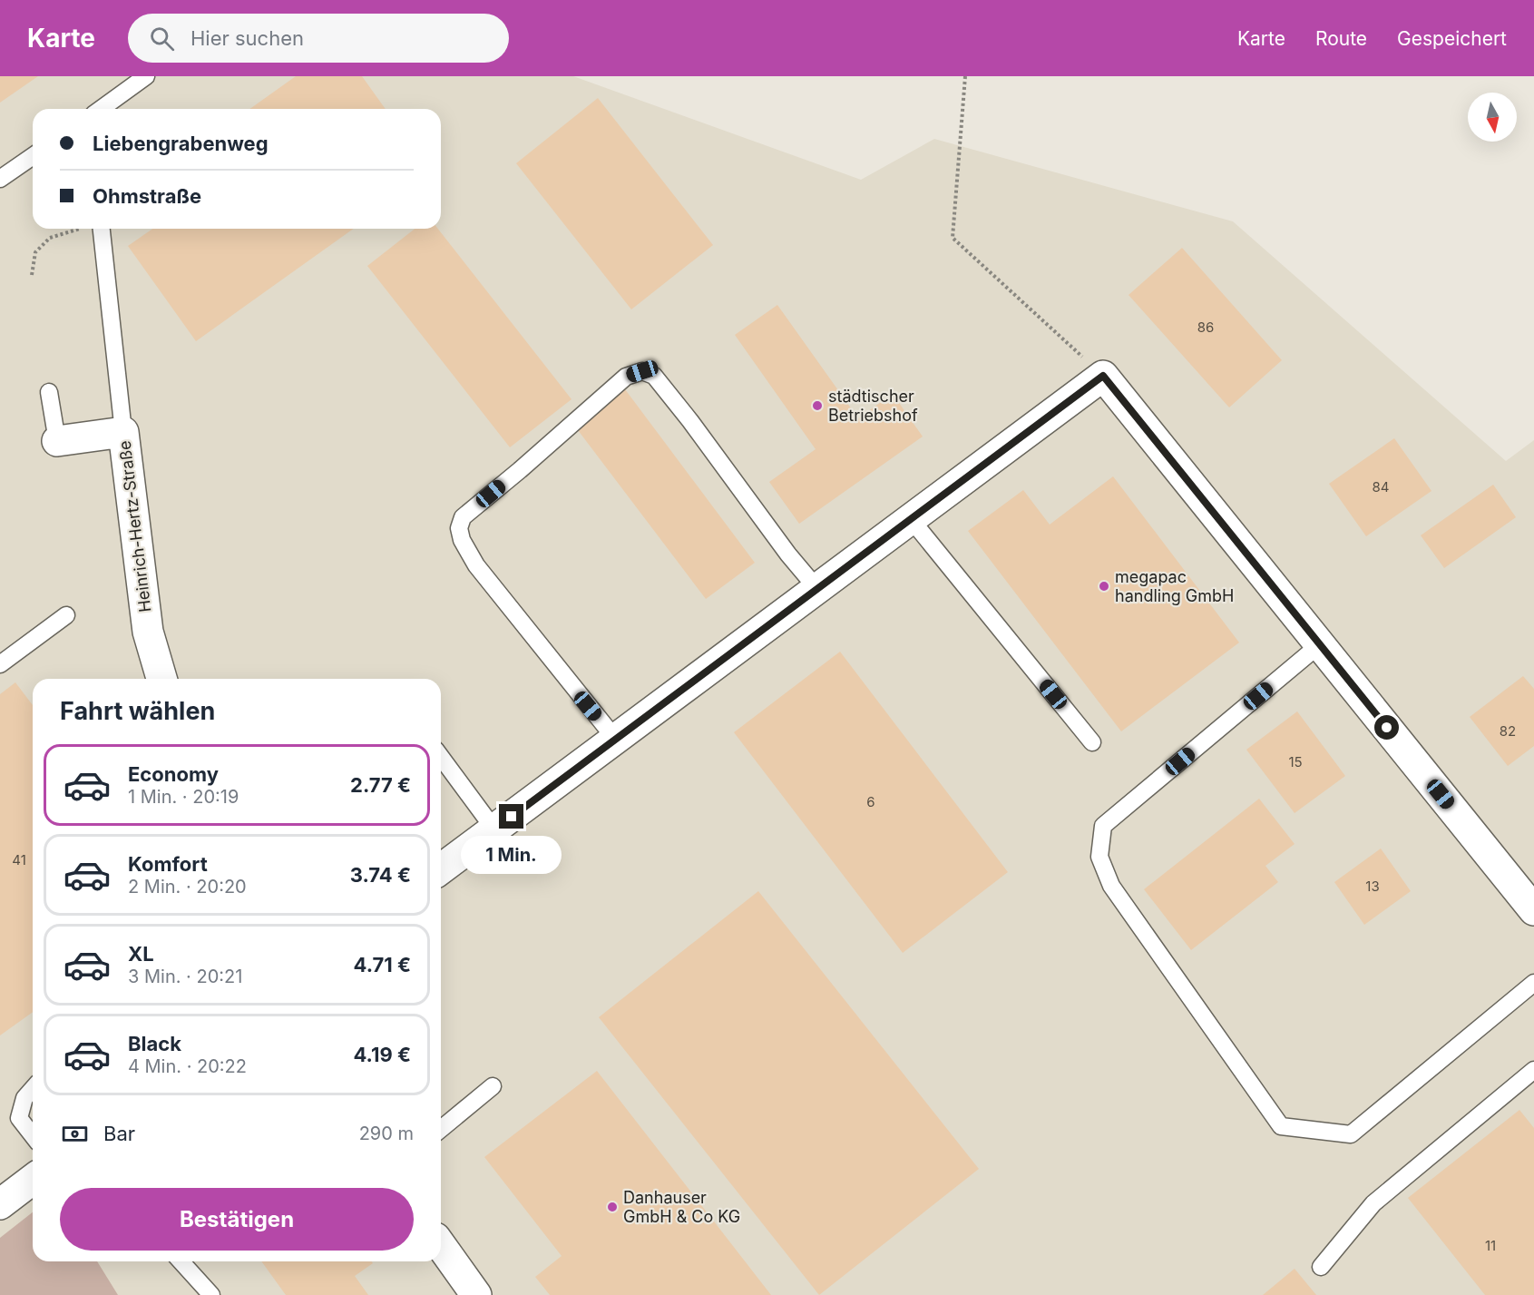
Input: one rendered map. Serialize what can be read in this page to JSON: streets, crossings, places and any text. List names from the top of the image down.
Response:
{
  "streets": {
    "street": ["Heinrich-Hertz-Straße"]
  },
  "places": ["städtischer Betriebshof", "megapac handling GmbH", "Danhauser GmbH & Co KG"],
  "house_numbers": [
    "86",
    "84",
    "82",
    "15",
    "6",
    "41",
    "13",
    "11"
  ],
  "north": "bottom",
  "page": {
    "header": "Karte",
    "search": "Hier suchen",
    "nav": ["Karte", "Route", "Gespeichert"],
    "banner": ["Liebengrabenweg", "Ohmstraße"],
    "heading": "Fahrt wählen",
    "list": [
      {
        "name": "Economy",
        "note": "1 Min. · 20:19",
        "value": "2.77 €"
      },
      {
        "name": "Komfort",
        "note": "2 Min. · 20:20",
        "value": "3.74 €"
      },
      {
        "name": "XL",
        "note": "3 Min. · 20:21",
        "value": "4.71 €"
      },
      {
        "name": "Black",
        "note": "4 Min. · 20:22",
        "value": "4.19 €"
      }
    ],
    "bubble": "1 Min.",
    "pay": ["Bar", "290 m"],
    "buttons": "Bestätigen"
  }
}
